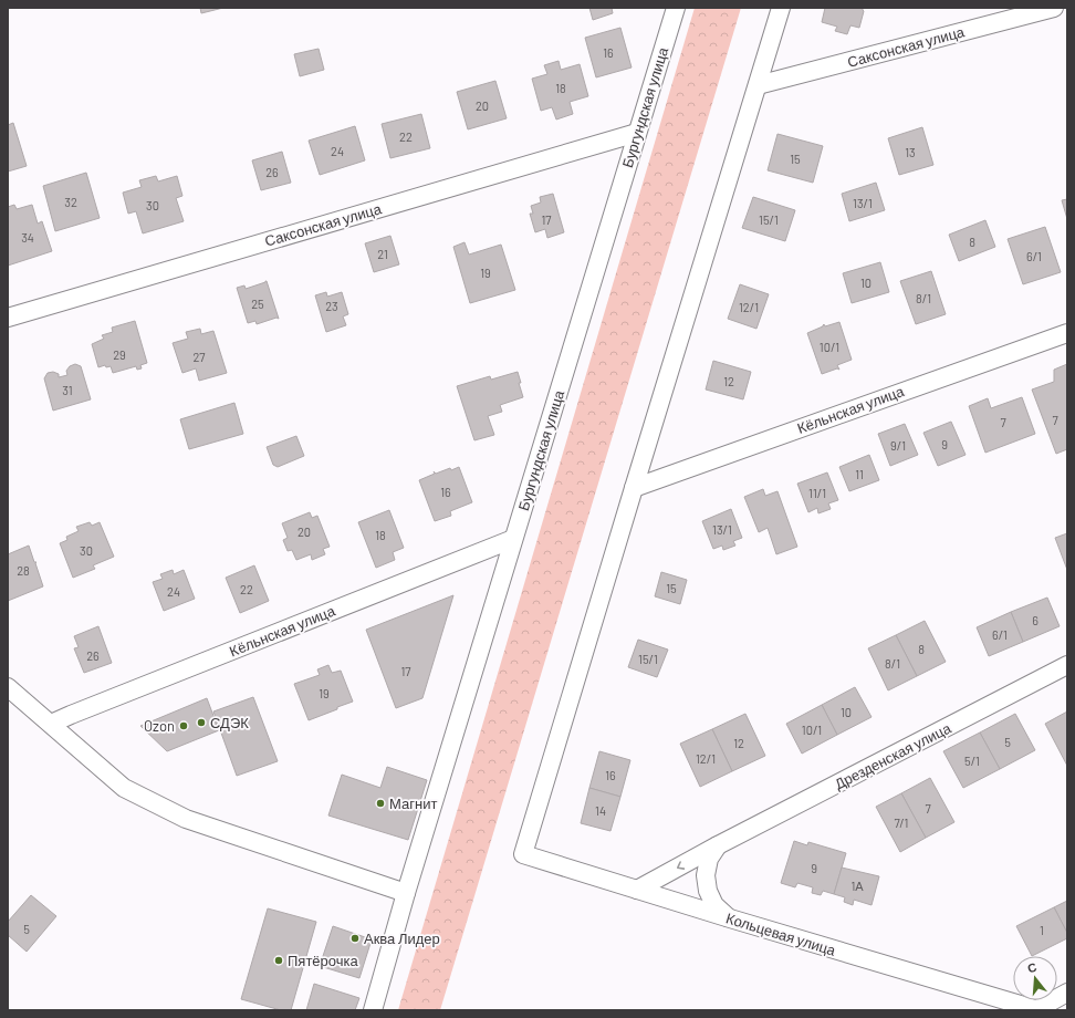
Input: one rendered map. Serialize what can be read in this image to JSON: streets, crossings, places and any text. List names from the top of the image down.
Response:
{
  "streets": {
    "street": [
      "Саксонская улица",
      "Бургундская улица",
      "Кёльнская улица",
      "Дрезденская улица",
      "Кольцевая улица"
    ]
  },
  "crossings": [
    ["Саксонская улица", "Бургундская улица"],
    ["Бургундская улица", "Кёльнская улица"],
    ["Кёльнская улица", "Кольцевая улица"],
    ["Дрезденская улица", "Кольцевая улица"]
  ],
  "places": [
    "СДЭК",
    "Ozon",
    "Магнит",
    "Аква Лидер",
    "Пятёрочка"
  ],
  "house_numbers": [
    "16",
    "18",
    "20",
    "22",
    "24",
    "13",
    "15",
    "26",
    "32",
    "13/1",
    "30",
    "17",
    "15/1",
    "34",
    "8",
    "21",
    "6/1",
    "19",
    "10",
    "8/1",
    "25",
    "23",
    "12/1",
    "10/1",
    "29",
    "27",
    "12",
    "31",
    "7",
    "7",
    "9",
    "9/1",
    "11",
    "16",
    "11/1",
    "13/1",
    "20",
    "18",
    "30",
    "28",
    "15",
    "22",
    "24",
    "6",
    "6/1",
    "8",
    "26",
    "15/1",
    "8/1",
    "17",
    "19",
    "10",
    "10/1",
    "5",
    "12",
    "12/1",
    "5/1",
    "16",
    "7",
    "14",
    "7/1",
    "9",
    "1А",
    "5",
    "1"
  ],
  "north": "top"
}
